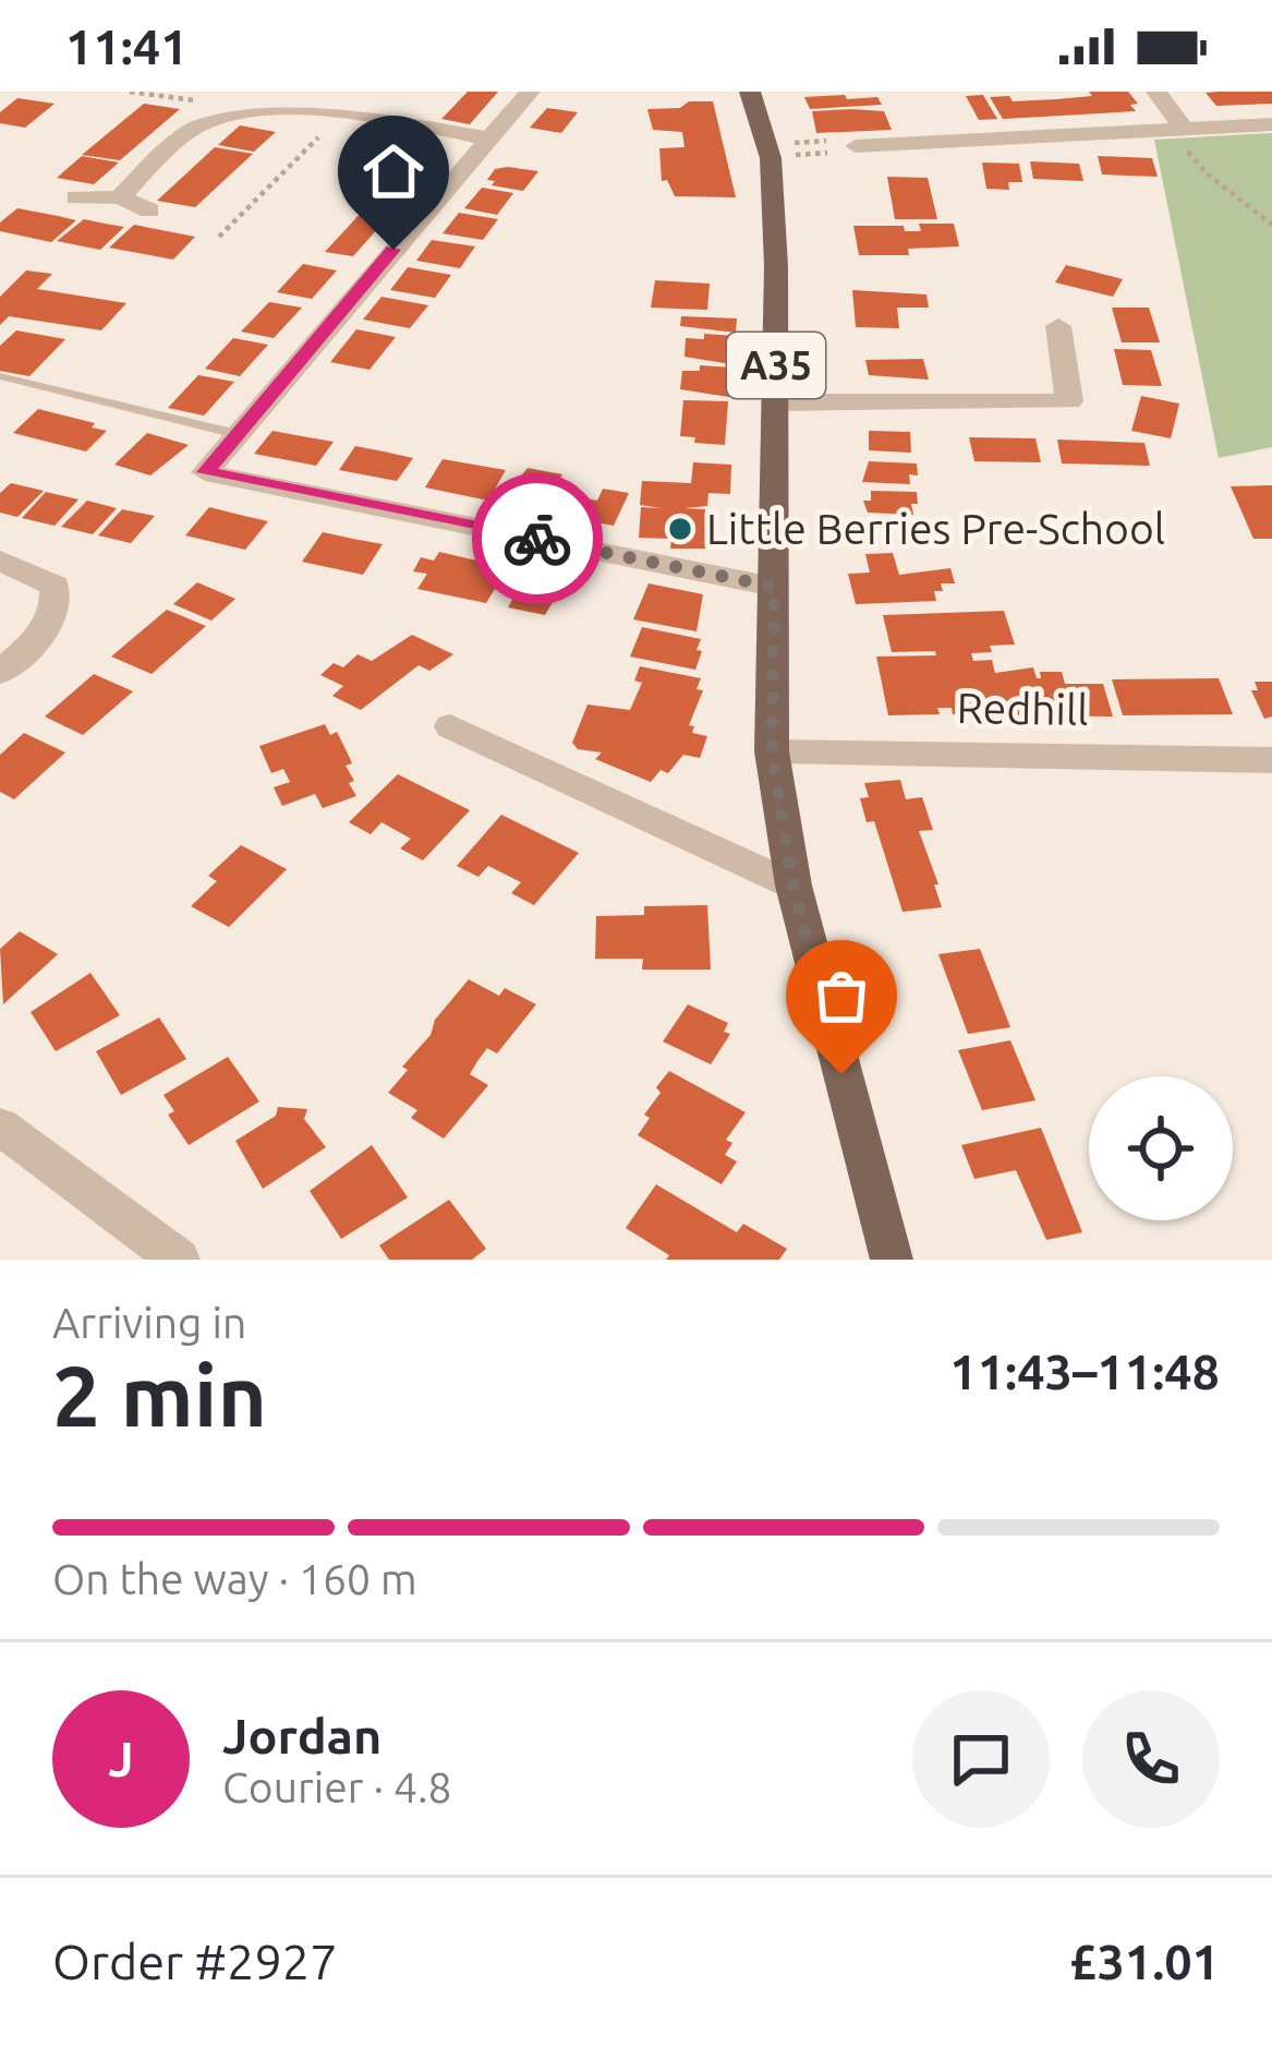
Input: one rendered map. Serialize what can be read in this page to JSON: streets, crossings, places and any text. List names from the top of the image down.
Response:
{
  "streets": {
    "main road": ["A35"],
    "street": ["Redhill"]
  },
  "crossings": [
    ["A35", "Redhill"]
  ],
  "places": ["Little Berries Pre-School"],
  "page": {
    "status": "11:41",
    "heading": ["2 min", "Arriving in", "11:43–11:48"],
    "panel": [
      "Jordan",
      "Courier · 4.8",
      "Order #2927",
      "£31.01"
    ],
    "bar": "On the way · 160 m",
    "round": "J"
  }
}
